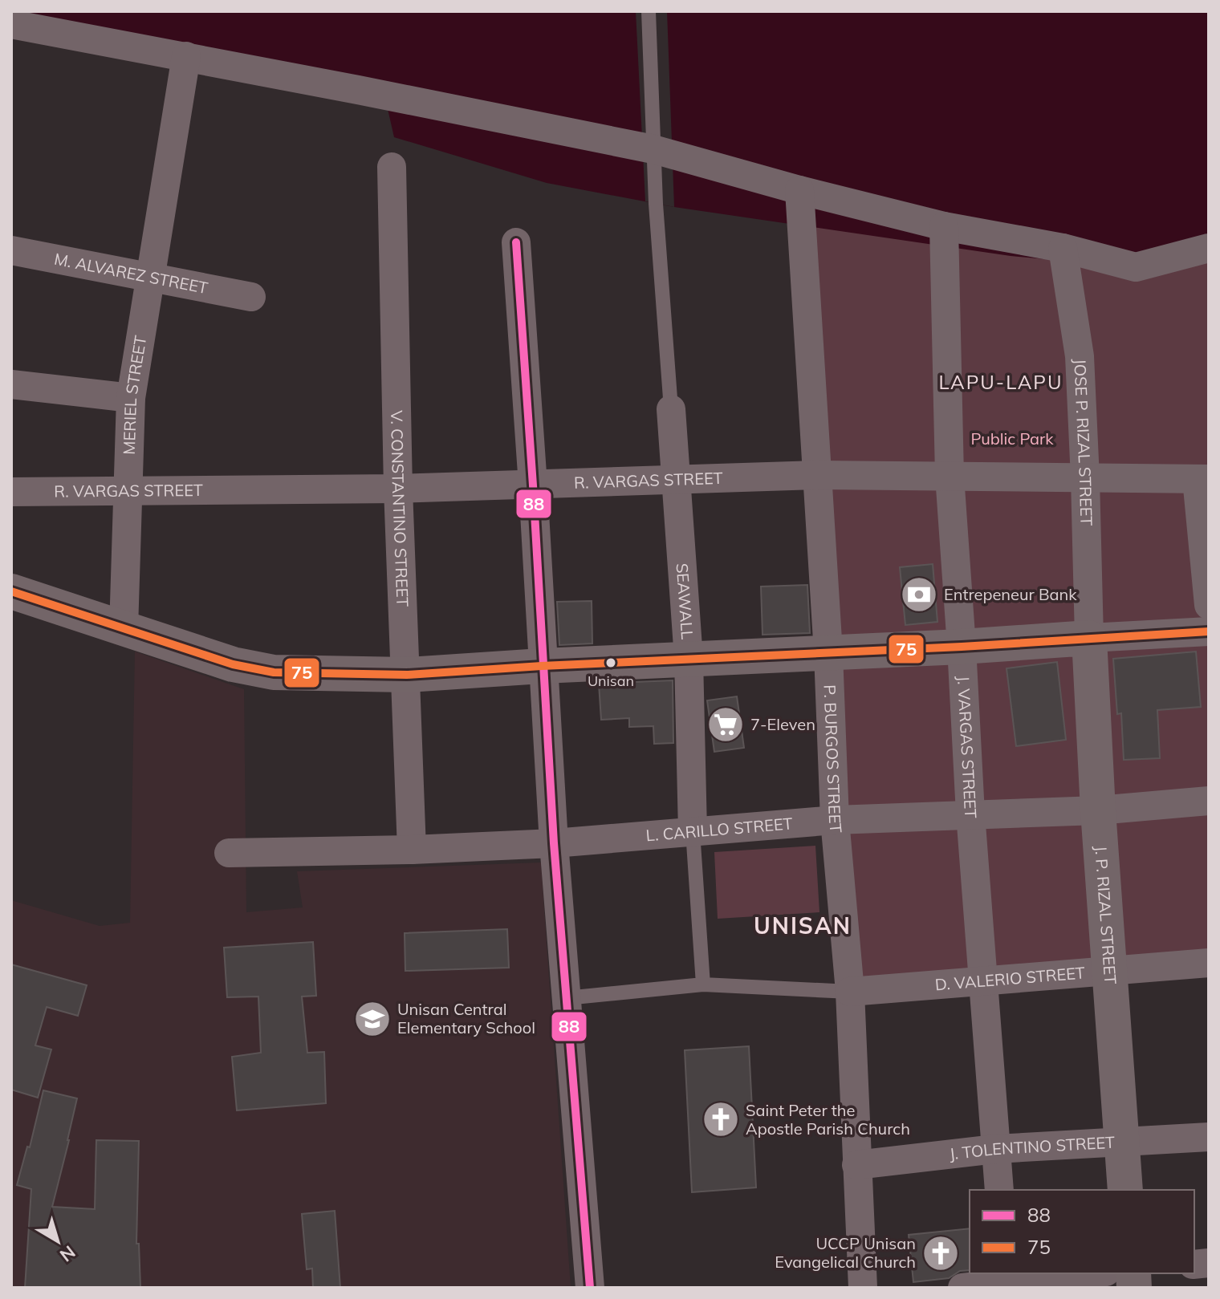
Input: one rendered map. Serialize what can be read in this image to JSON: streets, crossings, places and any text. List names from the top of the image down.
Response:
{
  "streets": {
    "main road": ["J. P. RIZAL STREET"],
    "street": [
      "M. ALVAREZ STREET",
      "MERIEL STREET",
      "JOSE P. RIZAL STREET",
      "R. VARGAS STREET",
      "V. CONSTANTINO STREET",
      "SEAWALL",
      "J. VARGAS STREET",
      "P. BURGOS STREET",
      "L. CARILLO STREET",
      "D. VALERIO STREET",
      "J. TOLENTINO STREET"
    ]
  },
  "crossings": [
    ["M. ALVAREZ STREET", "MERIEL STREET"],
    ["MERIEL STREET", "R. VARGAS STREET"],
    ["JOSE P. RIZAL STREET", "R. VARGAS STREET"],
    ["JOSE P. RIZAL STREET", "J. P. RIZAL STREET"],
    ["R. VARGAS STREET", "V. CONSTANTINO STREET"],
    ["R. VARGAS STREET", "SEAWALL"],
    ["R. VARGAS STREET", "J. VARGAS STREET"],
    ["R. VARGAS STREET", "P. BURGOS STREET"],
    ["V. CONSTANTINO STREET", "L. CARILLO STREET"],
    ["SEAWALL", "L. CARILLO STREET"],
    ["J. VARGAS STREET", "L. CARILLO STREET"],
    ["J. VARGAS STREET", "D. VALERIO STREET"],
    ["J. VARGAS STREET", "J. TOLENTINO STREET"],
    ["P. BURGOS STREET", "L. CARILLO STREET"],
    ["P. BURGOS STREET", "D. VALERIO STREET"],
    ["P. BURGOS STREET", "J. TOLENTINO STREET"],
    ["L. CARILLO STREET", "J. P. RIZAL STREET"],
    ["J. P. RIZAL STREET", "D. VALERIO STREET"],
    ["J. P. RIZAL STREET", "J. TOLENTINO STREET"]
  ],
  "districts": ["LAPU-LAPU", "UNISAN"],
  "parks": ["Public Park"],
  "places": {
    "bank": ["Entrepeneur Bank"],
    "other": ["Unisan"],
    "supermarket": ["7-Eleven"],
    "school or university": ["Unisan Central Elementary School"],
    "church": ["Saint Peter the Apostle Parish Church", "UCCP Unisan Evangelical Church"]
  },
  "lines": ["transit line 88", "transit line 75"],
  "legend": ["88", "75"],
  "north": "bottom right"
}
